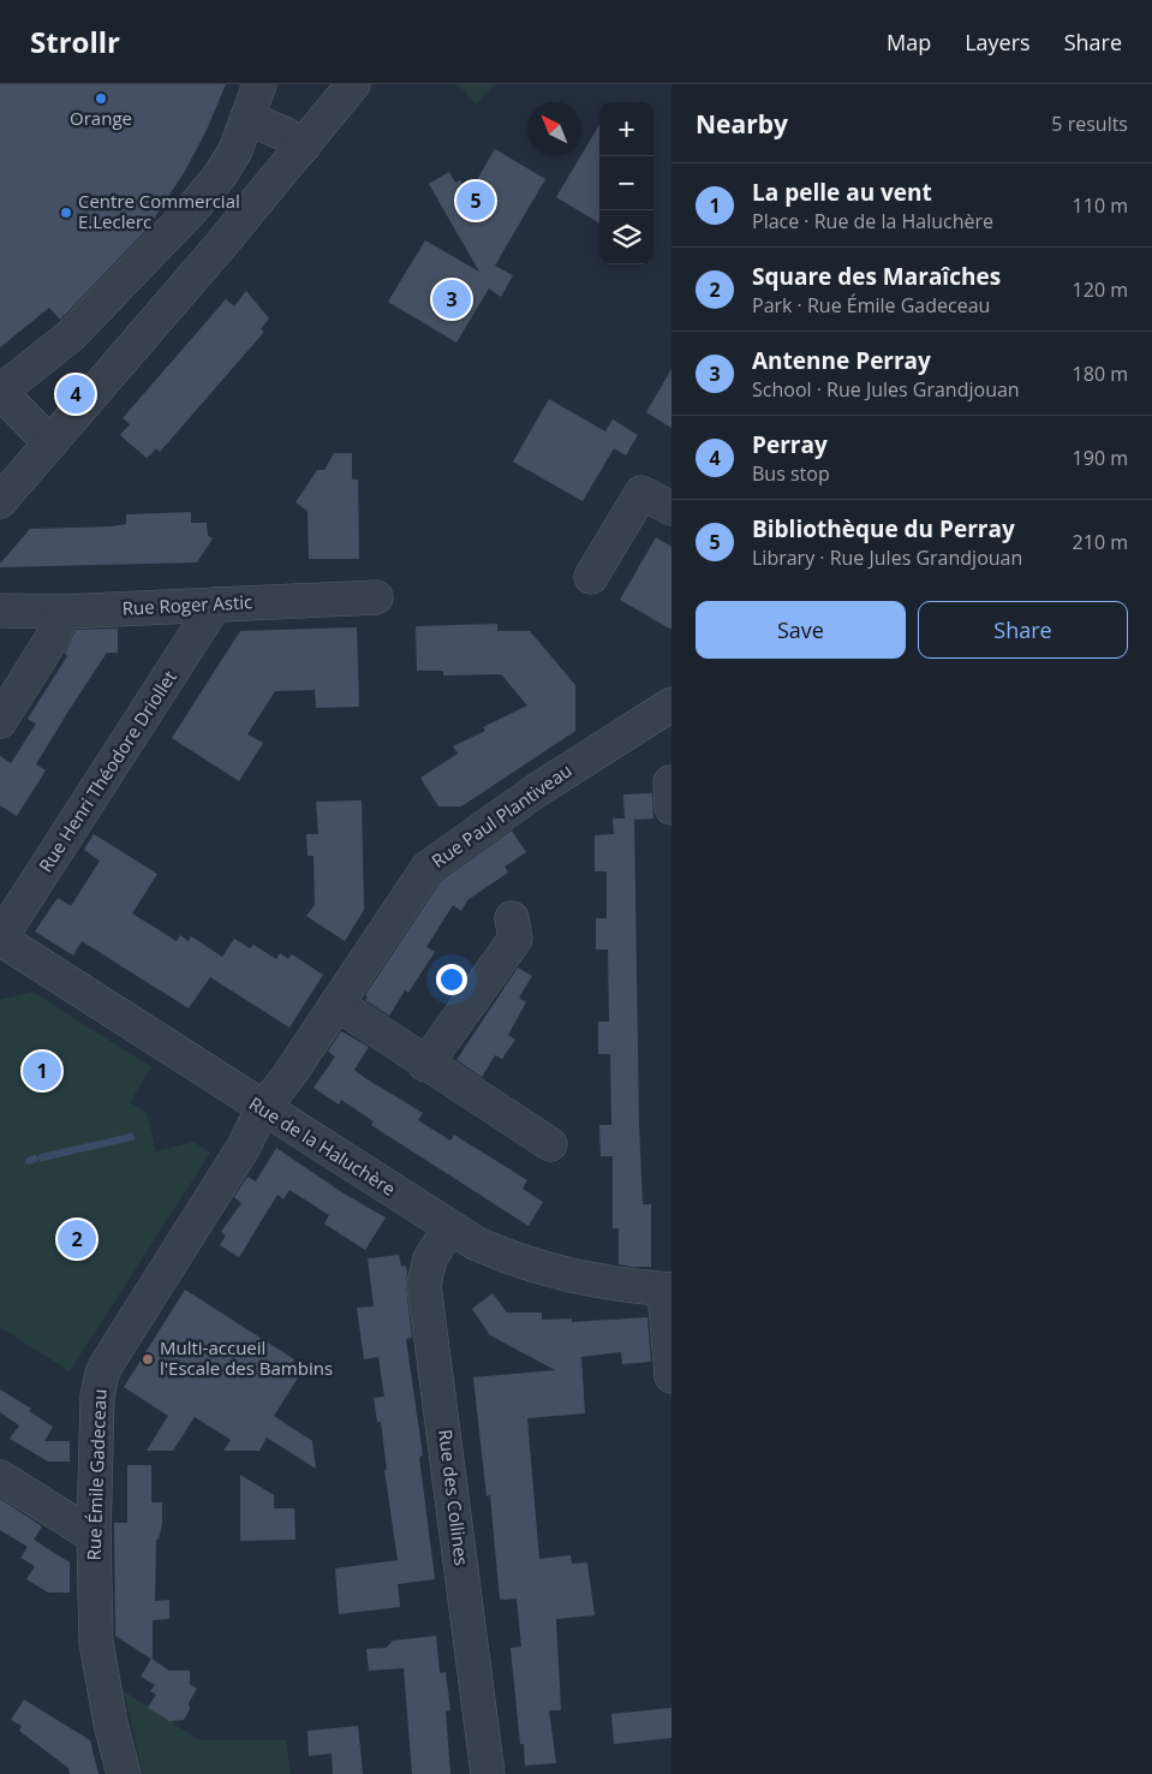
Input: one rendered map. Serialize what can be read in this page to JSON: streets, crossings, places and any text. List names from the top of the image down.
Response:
{
  "streets": {
    "street": [
      "Rue Roger Astic",
      "Rue Henri Théodore Driollet",
      "Rue Paul Plantiveau",
      "Rue de la Haluchère",
      "Rue Émile Gadeceau",
      "Rue des Collines"
    ]
  },
  "crossings": [
    ["Rue Roger Astic", "Rue Henri Théodore Driollet"],
    ["Rue Henri Théodore Driollet", "Rue de la Haluchère"],
    ["Rue Paul Plantiveau", "Rue de la Haluchère"],
    ["Rue Paul Plantiveau", "Rue Émile Gadeceau"],
    ["Rue de la Haluchère", "Rue Émile Gadeceau"],
    ["Rue de la Haluchère", "Rue des Collines"]
  ],
  "places": ["Orange", "Centre Commercial E.Leclerc", "Multi-accueil l'Escale des Bambins"],
  "north": "top left",
  "page": {
    "header": "Strollr",
    "nav": ["Map", "Layers", "Share"],
    "heading": ["Nearby", "5 results"],
    "map_buttons": ["+", "−"],
    "list": [
      {
        "mark": "1",
        "name": "La pelle au vent",
        "note": "Place · Rue de la Haluchère",
        "value": "110 m"
      },
      {
        "mark": "2",
        "name": "Square des Maraîches",
        "note": "Park · Rue Émile Gadeceau",
        "value": "120 m"
      },
      {
        "mark": "3",
        "name": "Antenne Perray",
        "note": "School · Rue Jules Grandjouan",
        "value": "180 m"
      },
      {
        "mark": "4",
        "name": "Perray",
        "note": "Bus stop",
        "value": "190 m"
      },
      {
        "mark": "5",
        "name": "Bibliothèque du Perray",
        "note": "Library · Rue Jules Grandjouan",
        "value": "210 m"
      }
    ],
    "pins": [
      "5",
      "3",
      "4",
      "1",
      "2"
    ],
    "buttons": ["Save", "Share"]
  }
}
